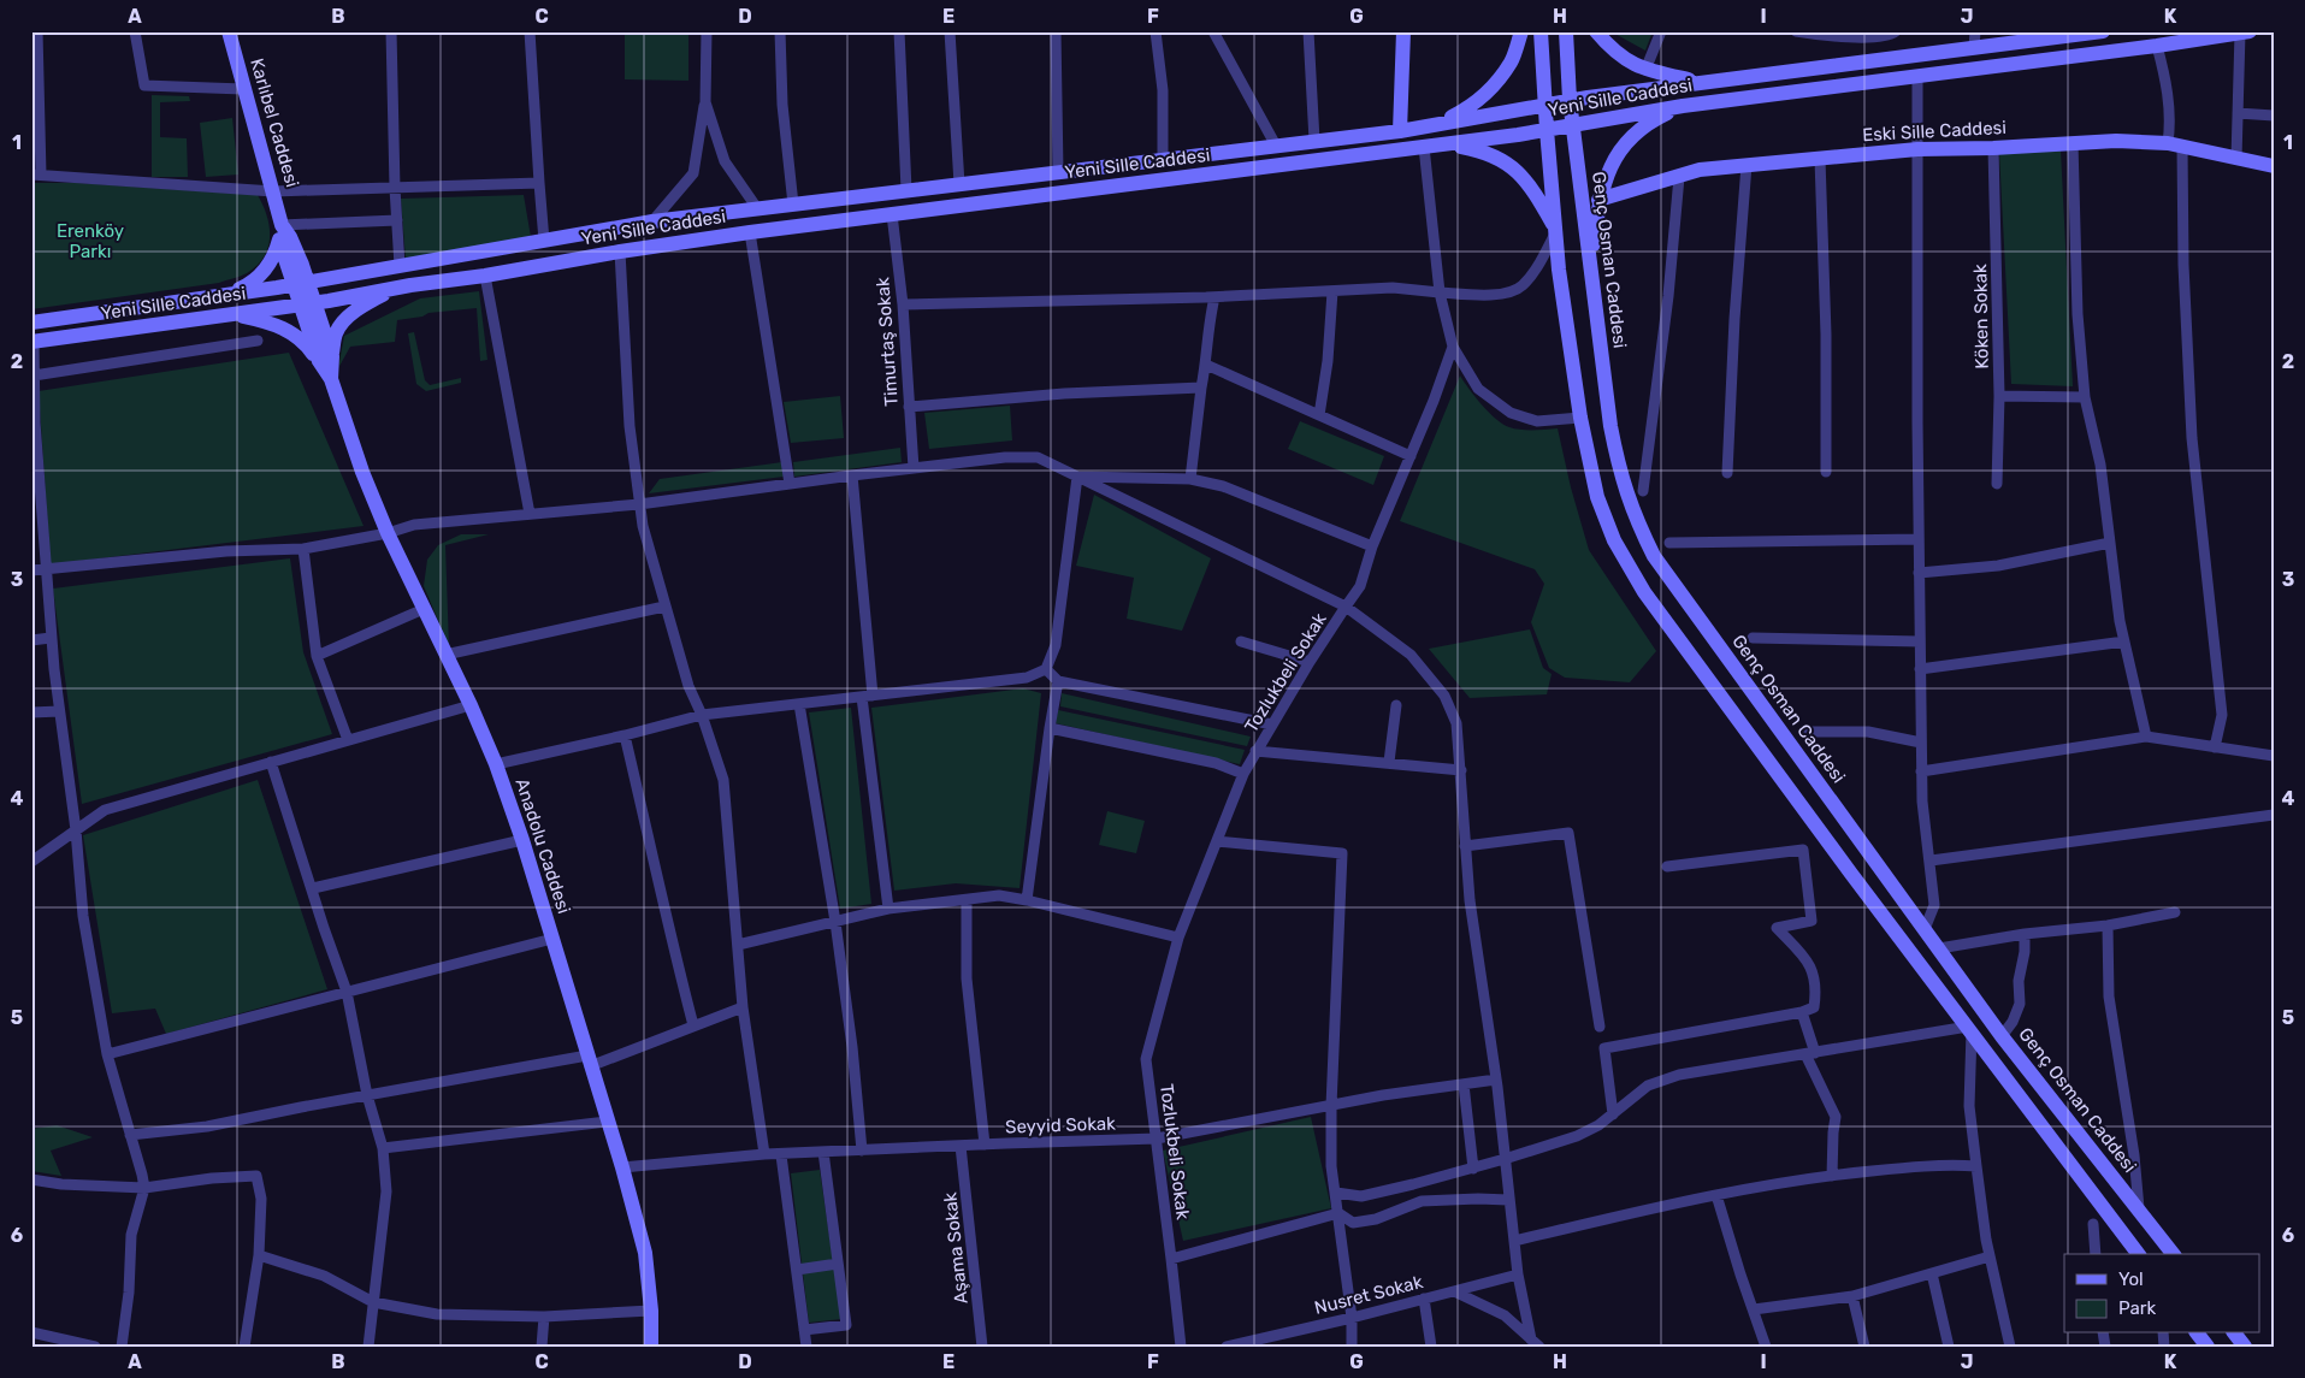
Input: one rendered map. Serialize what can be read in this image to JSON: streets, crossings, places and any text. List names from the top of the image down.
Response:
{
  "streets": {
    "main road": [
      "Yeni Sille Caddesi",
      "Karlıbel Caddesi",
      "Eski Sille Caddesi",
      "Genç Osman Caddesi",
      "Anadolu Caddesi"
    ],
    "street": [
      "Köken Sokak",
      "Timurtaş Sokak",
      "Tozlukbeli Sokak",
      "Seyyid Sokak",
      "Aşama Sokak",
      "Nusret Sokak"
    ]
  },
  "crossings": [
    ["Yeni Sille Caddesi", "Genç Osman Caddesi"],
    ["Yeni Sille Caddesi", "Timurtaş Sokak"],
    ["Yeni Sille Caddesi", "Anadolu Caddesi"],
    ["Eski Sille Caddesi", "Köken Sokak"],
    ["Tozlukbeli Sokak", "Seyyid Sokak"],
    ["Tozlukbeli Sokak", "Nusret Sokak"],
    ["Anadolu Caddesi", "Seyyid Sokak"],
    ["Seyyid Sokak", "Aşama Sokak"]
  ],
  "parks": ["Erenköy Parkı"],
  "legend": ["Yol", "Park"],
  "grid": {
    "columns": [
      "A",
      "B",
      "C",
      "D",
      "E",
      "F",
      "G",
      "H",
      "I",
      "J",
      "K"
    ],
    "rows": [
      "1",
      "2",
      "3",
      "4",
      "5",
      "6"
    ]
  }
}
